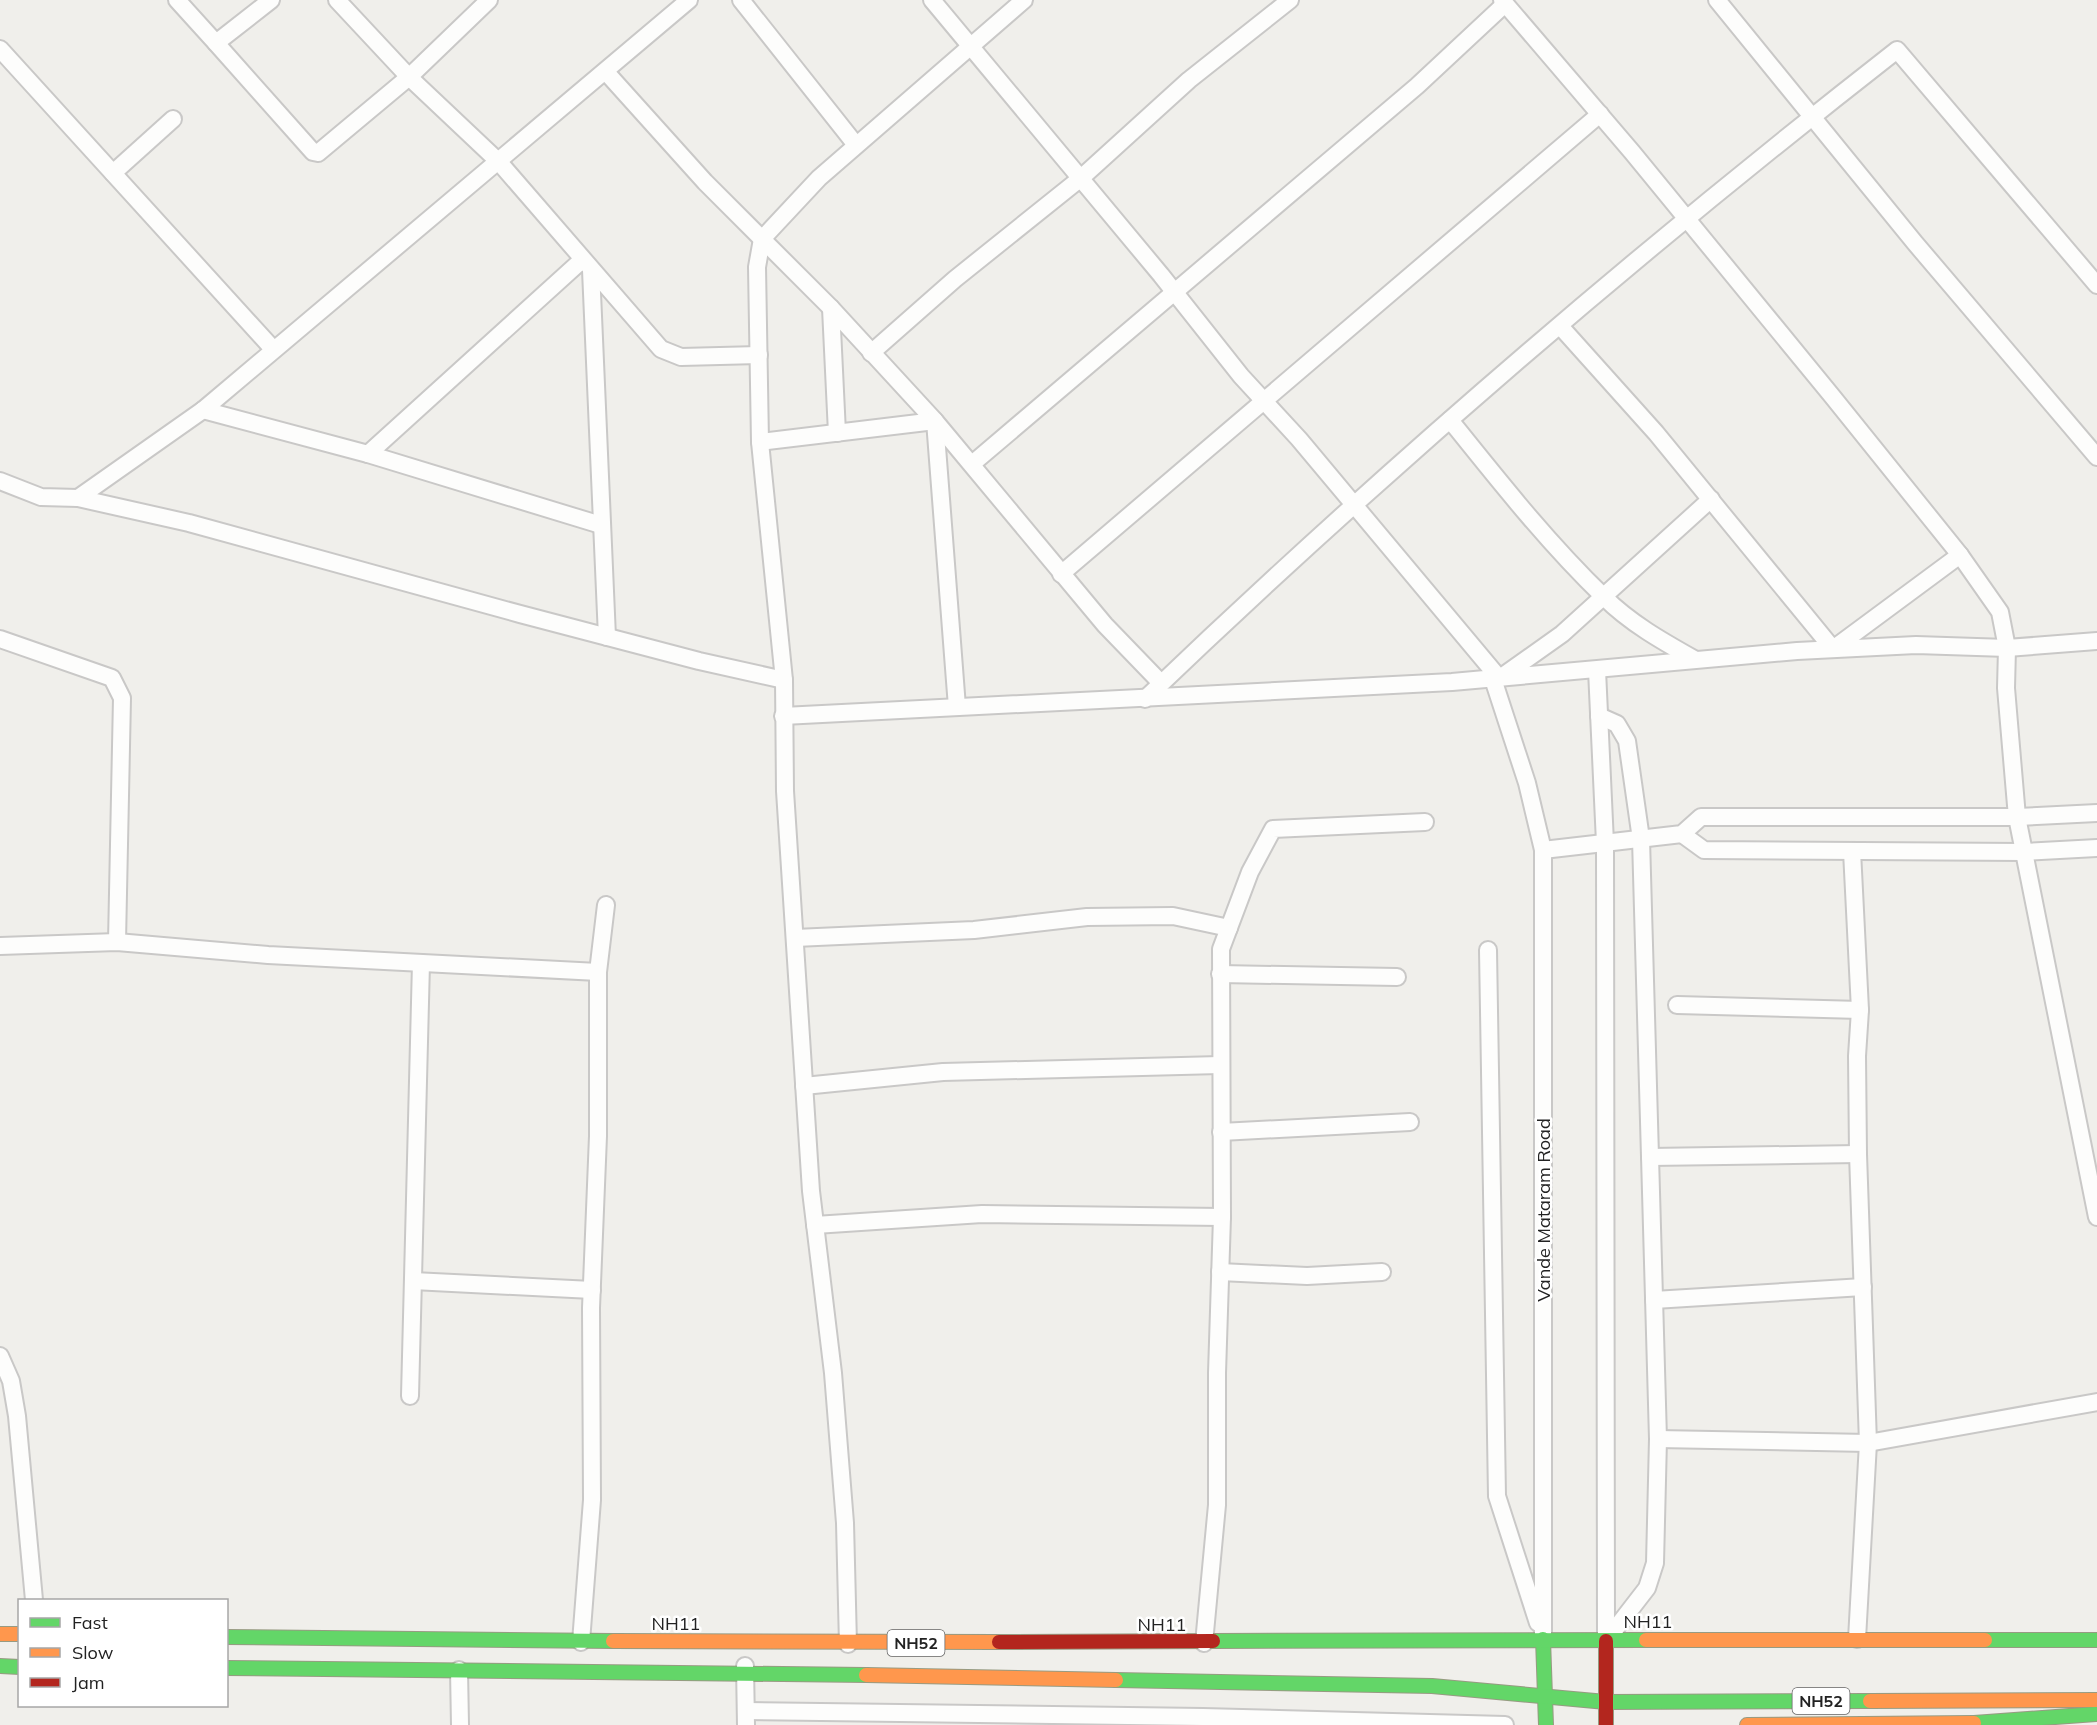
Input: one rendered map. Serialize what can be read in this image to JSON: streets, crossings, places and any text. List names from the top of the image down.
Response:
{
  "streets": {
    "main road": ["NH11", "NH52"],
    "street": ["Vande Mataram Road"]
  },
  "crossings": [
    ["Vande Mataram Road", "NH11"]
  ],
  "legend": ["Fast", "Slow", "Jam"]
}
